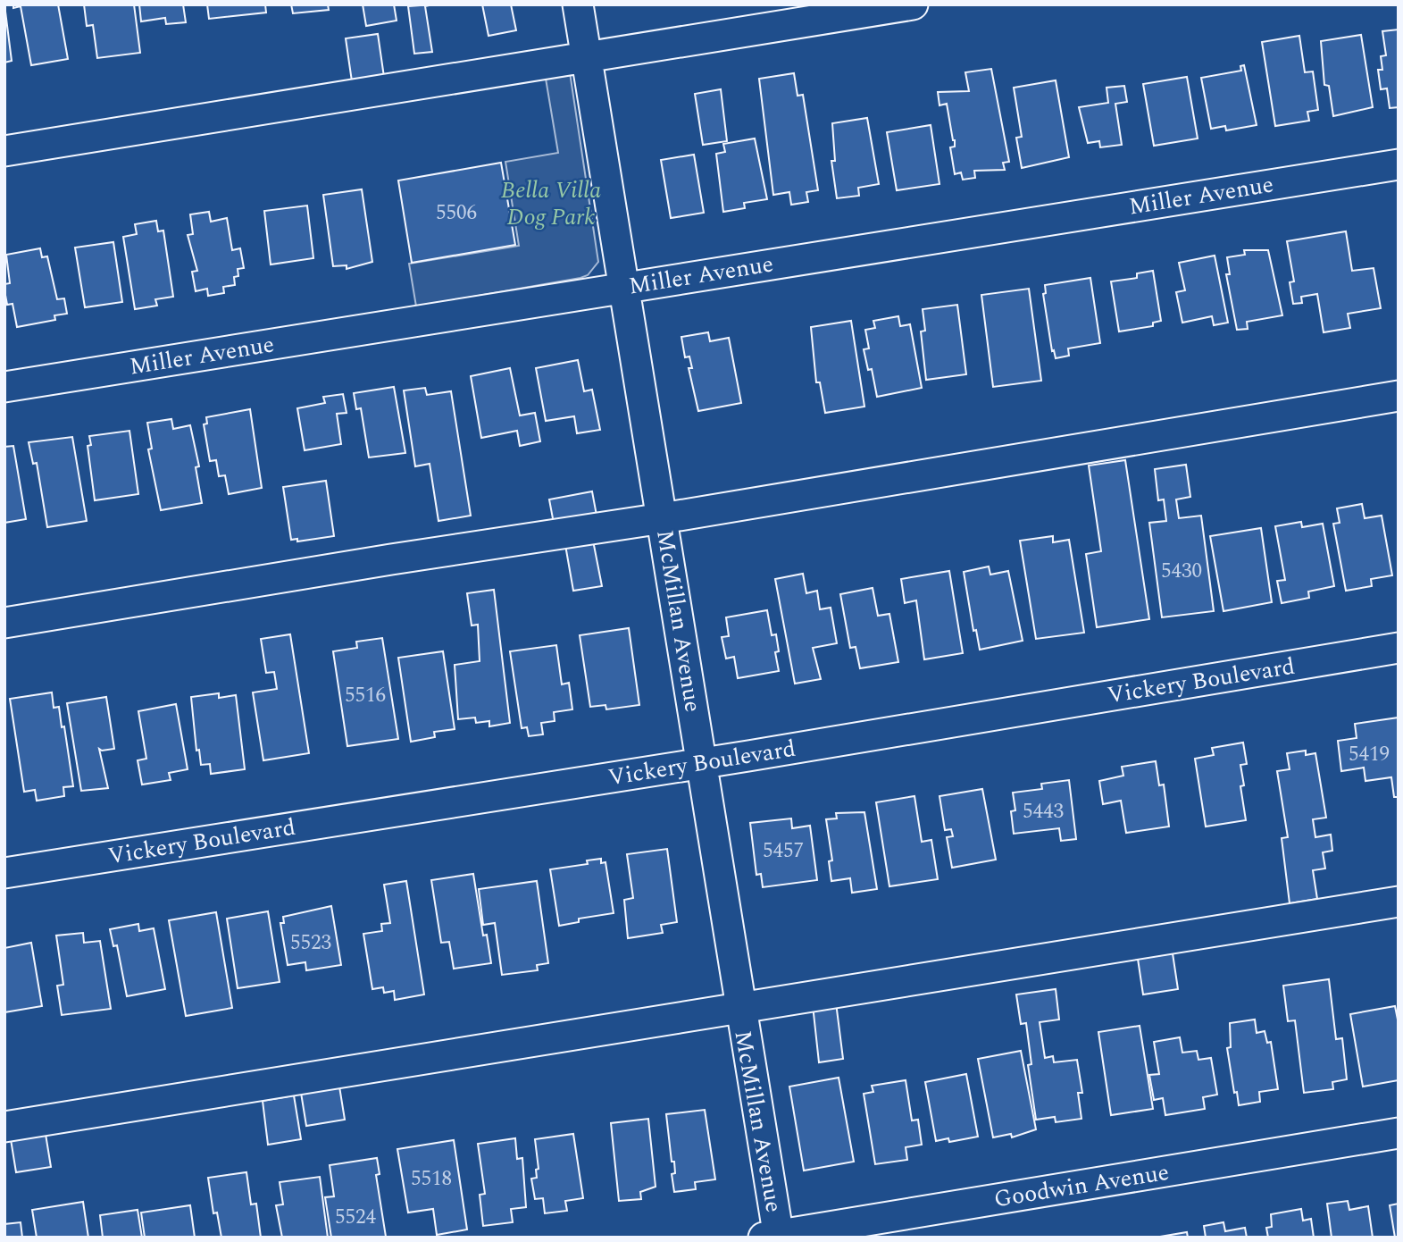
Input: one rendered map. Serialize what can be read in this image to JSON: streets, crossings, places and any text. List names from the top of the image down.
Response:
{
  "streets": {
    "street": [
      "Miller Avenue",
      "McMillan Avenue",
      "Vickery Boulevard",
      "Goodwin Avenue"
    ]
  },
  "crossings": [
    ["Miller Avenue", "McMillan Avenue"],
    ["McMillan Avenue", "Vickery Boulevard"],
    ["McMillan Avenue", "Goodwin Avenue"]
  ],
  "parks": ["Bella Villa Dog Park"],
  "house_numbers": [
    "5506",
    "5430",
    "5516",
    "5419",
    "5443",
    "5457",
    "5523",
    "5518",
    "5524"
  ]
}
